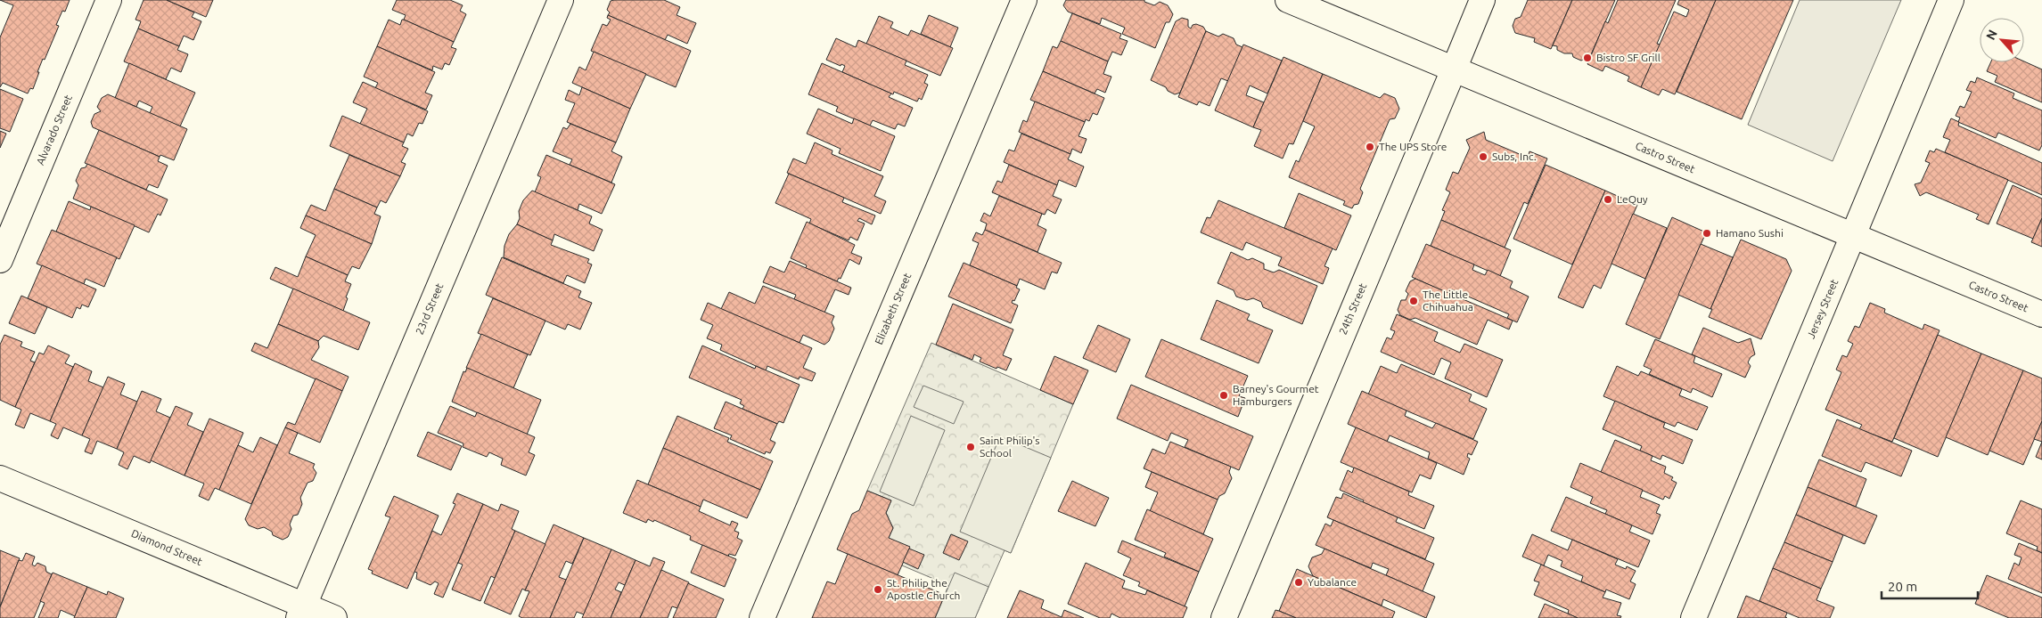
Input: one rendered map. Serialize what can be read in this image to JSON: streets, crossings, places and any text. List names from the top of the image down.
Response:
{
  "streets": {
    "street": [
      "Alvarado Street",
      "Castro Street",
      "23rd Street",
      "Elizabeth Street",
      "24th Street",
      "Jersey Street",
      "Diamond Street"
    ]
  },
  "crossings": [
    ["Castro Street", "24th Street"],
    ["Castro Street", "Jersey Street"],
    ["23rd Street", "Diamond Street"]
  ],
  "places": [
    "Bistro SF Grill",
    "The UPS Store",
    "Subs, Inc.",
    "LeQuy",
    "Hamano Sushi",
    "The Little Chihuahua",
    "Barney's Gourmet Hamburgers",
    "Saint Philip's School",
    "Yubalance",
    "St. Philip the Apostle Church"
  ],
  "scale_bar": "20 m",
  "north": "top left"
}
